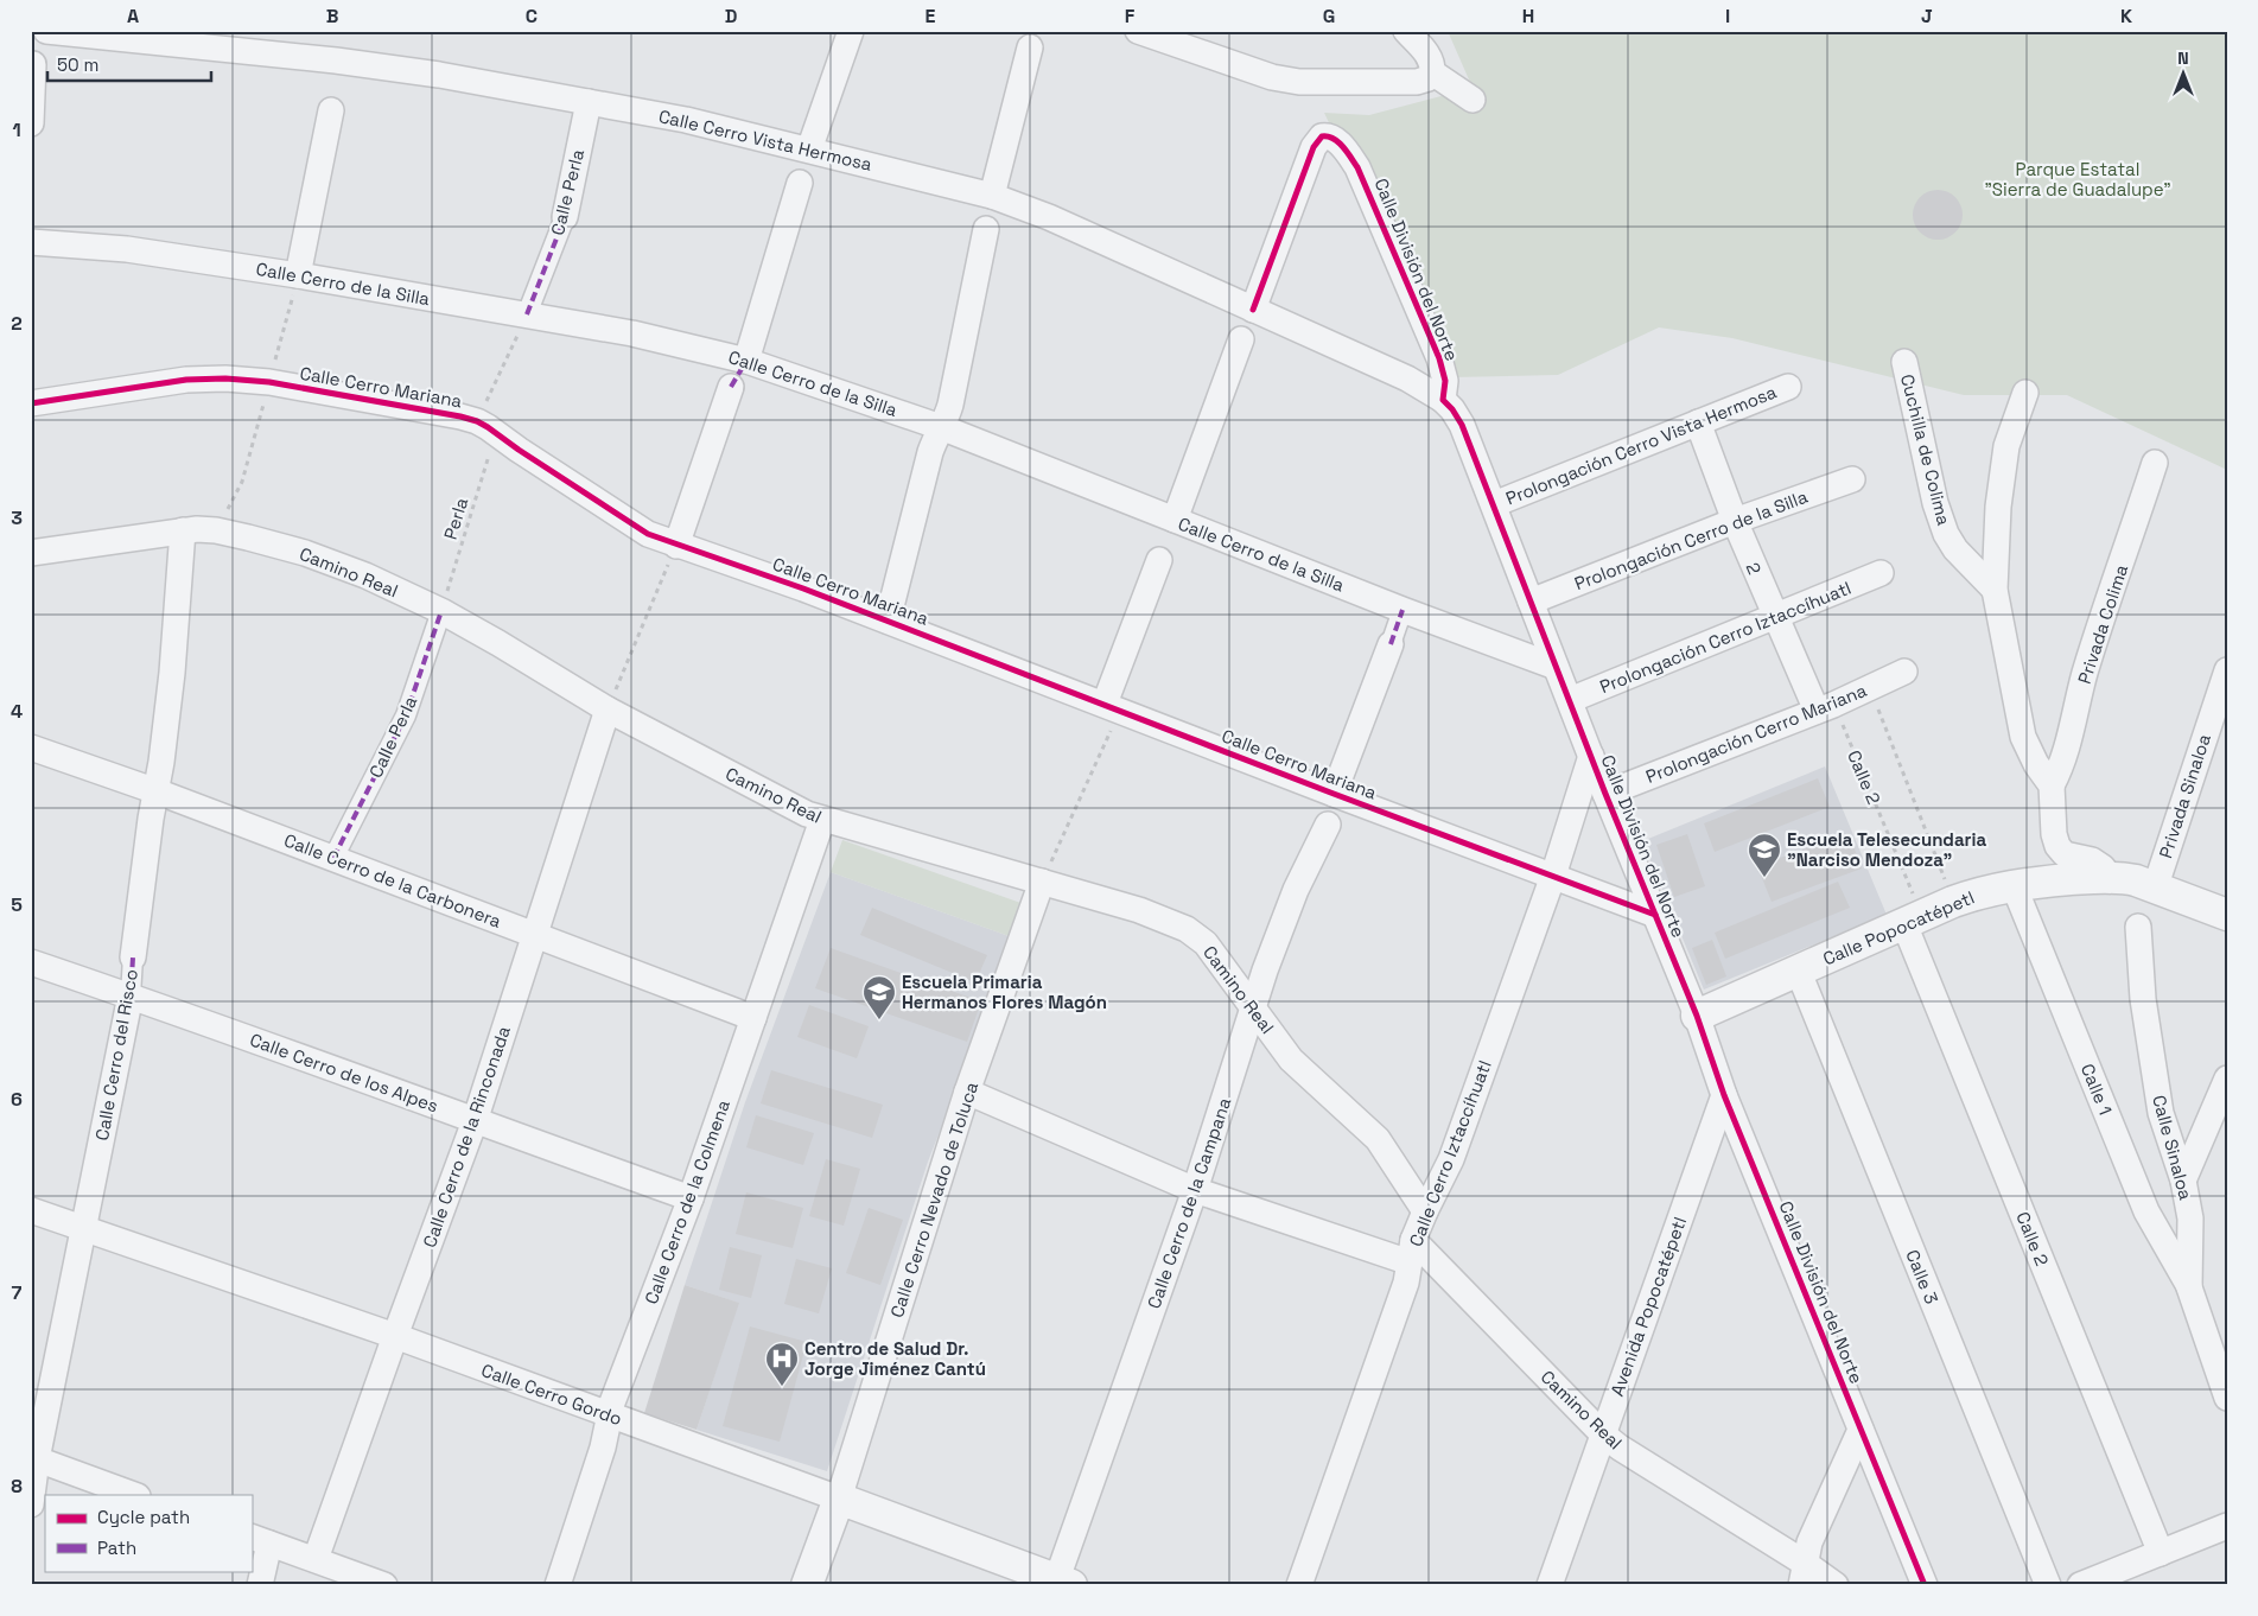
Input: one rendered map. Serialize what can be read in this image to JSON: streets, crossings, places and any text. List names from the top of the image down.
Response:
{
  "streets": {
    "street": [
      "Calle Cerro Vista Hermosa",
      "Calle Perla",
      "Calle División del Norte",
      "Calle Cerro de la Silla",
      "Calle Cerro Mariana",
      "Prolongación Cerro Vista Hermosa",
      "Cuchilla de Colima",
      "Prolongación Cerro de la Silla",
      "2",
      "Camino Real",
      "Privada Colima",
      "Prolongación Cerro Iztaccíhuatl",
      "Prolongación Cerro Mariana",
      "Calle 2",
      "Privada Sinaloa",
      "Calle Cerro de la Carbonera",
      "Calle Popocatépetl",
      "Calle Cerro del Risco",
      "Calle Cerro de los Alpes",
      "Calle 1",
      "Calle Cerro de la Rinconada",
      "Calle Sinaloa",
      "Calle Cerro Iztaccíhuatl",
      "Calle Cerro Nevado de Toluca",
      "Calle Cerro de la Colmena",
      "Calle Cerro de la Campana",
      "Calle 3",
      "Avenida Popocatépetl",
      "Calle Cerro Gordo"
    ],
    "path": ["Perla"]
  },
  "crossings": [
    ["Calle Cerro Vista Hermosa", "Calle Perla"],
    ["Calle Cerro Vista Hermosa", "Calle División del Norte"],
    ["Calle Perla", "Calle Cerro de la Silla"],
    ["Calle Perla", "Perla"],
    ["Calle Perla", "Camino Real"],
    ["Calle Perla", "Calle Cerro de la Carbonera"],
    ["Calle División del Norte", "Calle Cerro de la Silla"],
    ["Calle División del Norte", "Calle Cerro Mariana"],
    ["Calle División del Norte", "Prolongación Cerro Vista Hermosa"],
    ["Calle División del Norte", "Prolongación Cerro de la Silla"],
    ["Calle División del Norte", "Prolongación Cerro Iztaccíhuatl"],
    ["Calle División del Norte", "Prolongación Cerro Mariana"],
    ["Calle División del Norte", "Calle Popocatépetl"],
    ["Calle División del Norte", "Calle Cerro Iztaccíhuatl"],
    ["Calle División del Norte", "Avenida Popocatépetl"],
    ["Calle Cerro de la Silla", "Perla"],
    ["Calle Cerro Mariana", "Perla"],
    ["Calle Cerro Mariana", "Calle Cerro Iztaccíhuatl"],
    ["Prolongación Cerro Vista Hermosa", "2"],
    ["Perla", "Camino Real"],
    ["Prolongación Cerro de la Silla", "2"],
    ["2", "Prolongación Cerro Iztaccíhuatl"],
    ["2", "Prolongación Cerro Mariana"],
    ["2", "Calle 2"],
    ["Camino Real", "Calle Cerro del Risco"],
    ["Camino Real", "Calle Cerro de la Rinconada"],
    ["Camino Real", "Calle Cerro Iztaccíhuatl"],
    ["Camino Real", "Calle Cerro Nevado de Toluca"],
    ["Camino Real", "Calle Cerro de la Colmena"],
    ["Camino Real", "Calle Cerro de la Campana"],
    ["Camino Real", "Avenida Popocatépetl"],
    ["Prolongación Cerro Mariana", "Calle 2"],
    ["Calle 2", "Calle Popocatépetl"],
    ["Privada Sinaloa", "Calle Popocatépetl"],
    ["Calle Cerro de la Carbonera", "Calle Cerro del Risco"],
    ["Calle Cerro de la Carbonera", "Calle Cerro de la Rinconada"],
    ["Calle Cerro de la Carbonera", "Calle Cerro de la Colmena"],
    ["Calle Popocatépetl", "Calle 1"],
    ["Calle Popocatépetl", "Calle 3"],
    ["Calle Cerro del Risco", "Calle Cerro de los Alpes"],
    ["Calle Cerro del Risco", "Calle Cerro Gordo"],
    ["Calle Cerro de los Alpes", "Calle Cerro de la Rinconada"],
    ["Calle Cerro de los Alpes", "Calle Cerro de la Colmena"],
    ["Calle 1", "Calle Sinaloa"],
    ["Calle Cerro de la Rinconada", "Calle Cerro Gordo"],
    ["Calle Cerro Nevado de Toluca", "Calle Cerro Gordo"],
    ["Calle Cerro de la Colmena", "Calle Cerro Gordo"],
    ["Calle Cerro de la Campana", "Calle Cerro Gordo"]
  ],
  "parks": ["Parque Estatal \"Sierra de Guadalupe\""],
  "places": {
    "school or university": ["Escuela Telesecundaria \"Narciso Mendoza\"", "Escuela Primaria Hermanos Flores Magón"],
    "hospital": ["Centro de Salud Dr. Jorge Jiménez Cantú"]
  },
  "legend": ["Cycle path", "Path"],
  "scale_bar": "50 m",
  "north": "top",
  "grid": {
    "columns": [
      "A",
      "B",
      "C",
      "D",
      "E",
      "F",
      "G",
      "H",
      "I",
      "J",
      "K"
    ],
    "rows": [
      "1",
      "2",
      "3",
      "4",
      "5",
      "6",
      "7",
      "8"
    ]
  }
}
